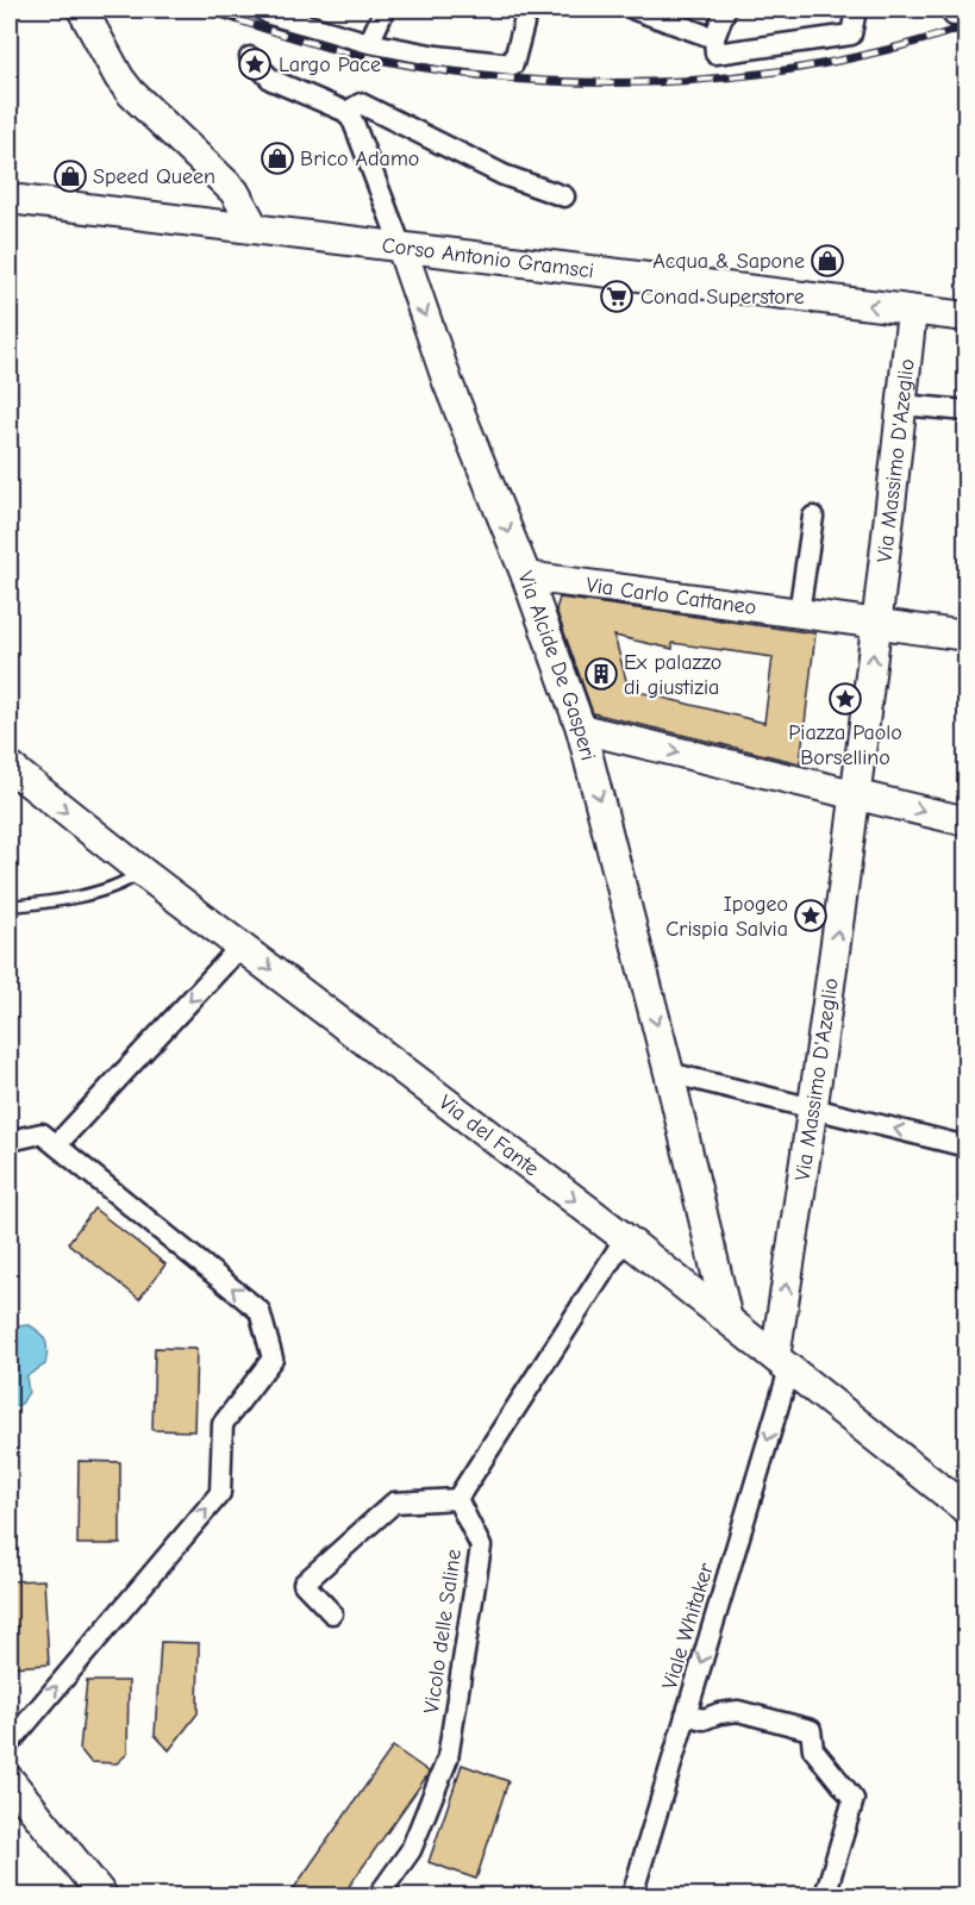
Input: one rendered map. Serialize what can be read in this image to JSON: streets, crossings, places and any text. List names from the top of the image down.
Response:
{
  "streets": {
    "street": [
      "Corso Antonio Gramsci",
      "Via Massimo D'Azeglio",
      "Via Carlo Cattaneo",
      "Via Alcide De Gasperi",
      "Via del Fante",
      "Viale Whitaker",
      "Vicolo delle Saline"
    ]
  },
  "crossings": [
    ["Corso Antonio Gramsci", "Via Massimo D'Azeglio"],
    ["Corso Antonio Gramsci", "Via Alcide De Gasperi"],
    ["Via Massimo D'Azeglio", "Via Carlo Cattaneo"],
    ["Via Massimo D'Azeglio", "Via del Fante"],
    ["Via Massimo D'Azeglio", "Viale Whitaker"],
    ["Via Carlo Cattaneo", "Via Alcide De Gasperi"],
    ["Via Alcide De Gasperi", "Via del Fante"],
    ["Via del Fante", "Viale Whitaker"]
  ],
  "one_way": [
    "Via Massimo D'Azeglio",
    "Via Alcide De Gasperi",
    "Via del Fante",
    "Viale Whitaker"
  ],
  "places": {
    "place": ["Largo Pace", "Piazza Paolo Borsellino", "Ipogeo Crispia Salvia"],
    "shop": ["Brico Adamo", "Speed Queen", "Acqua & Sapone"],
    "supermarket": ["Conad Superstore"],
    "building": ["Ex palazzo di giustizia"]
  }
}
